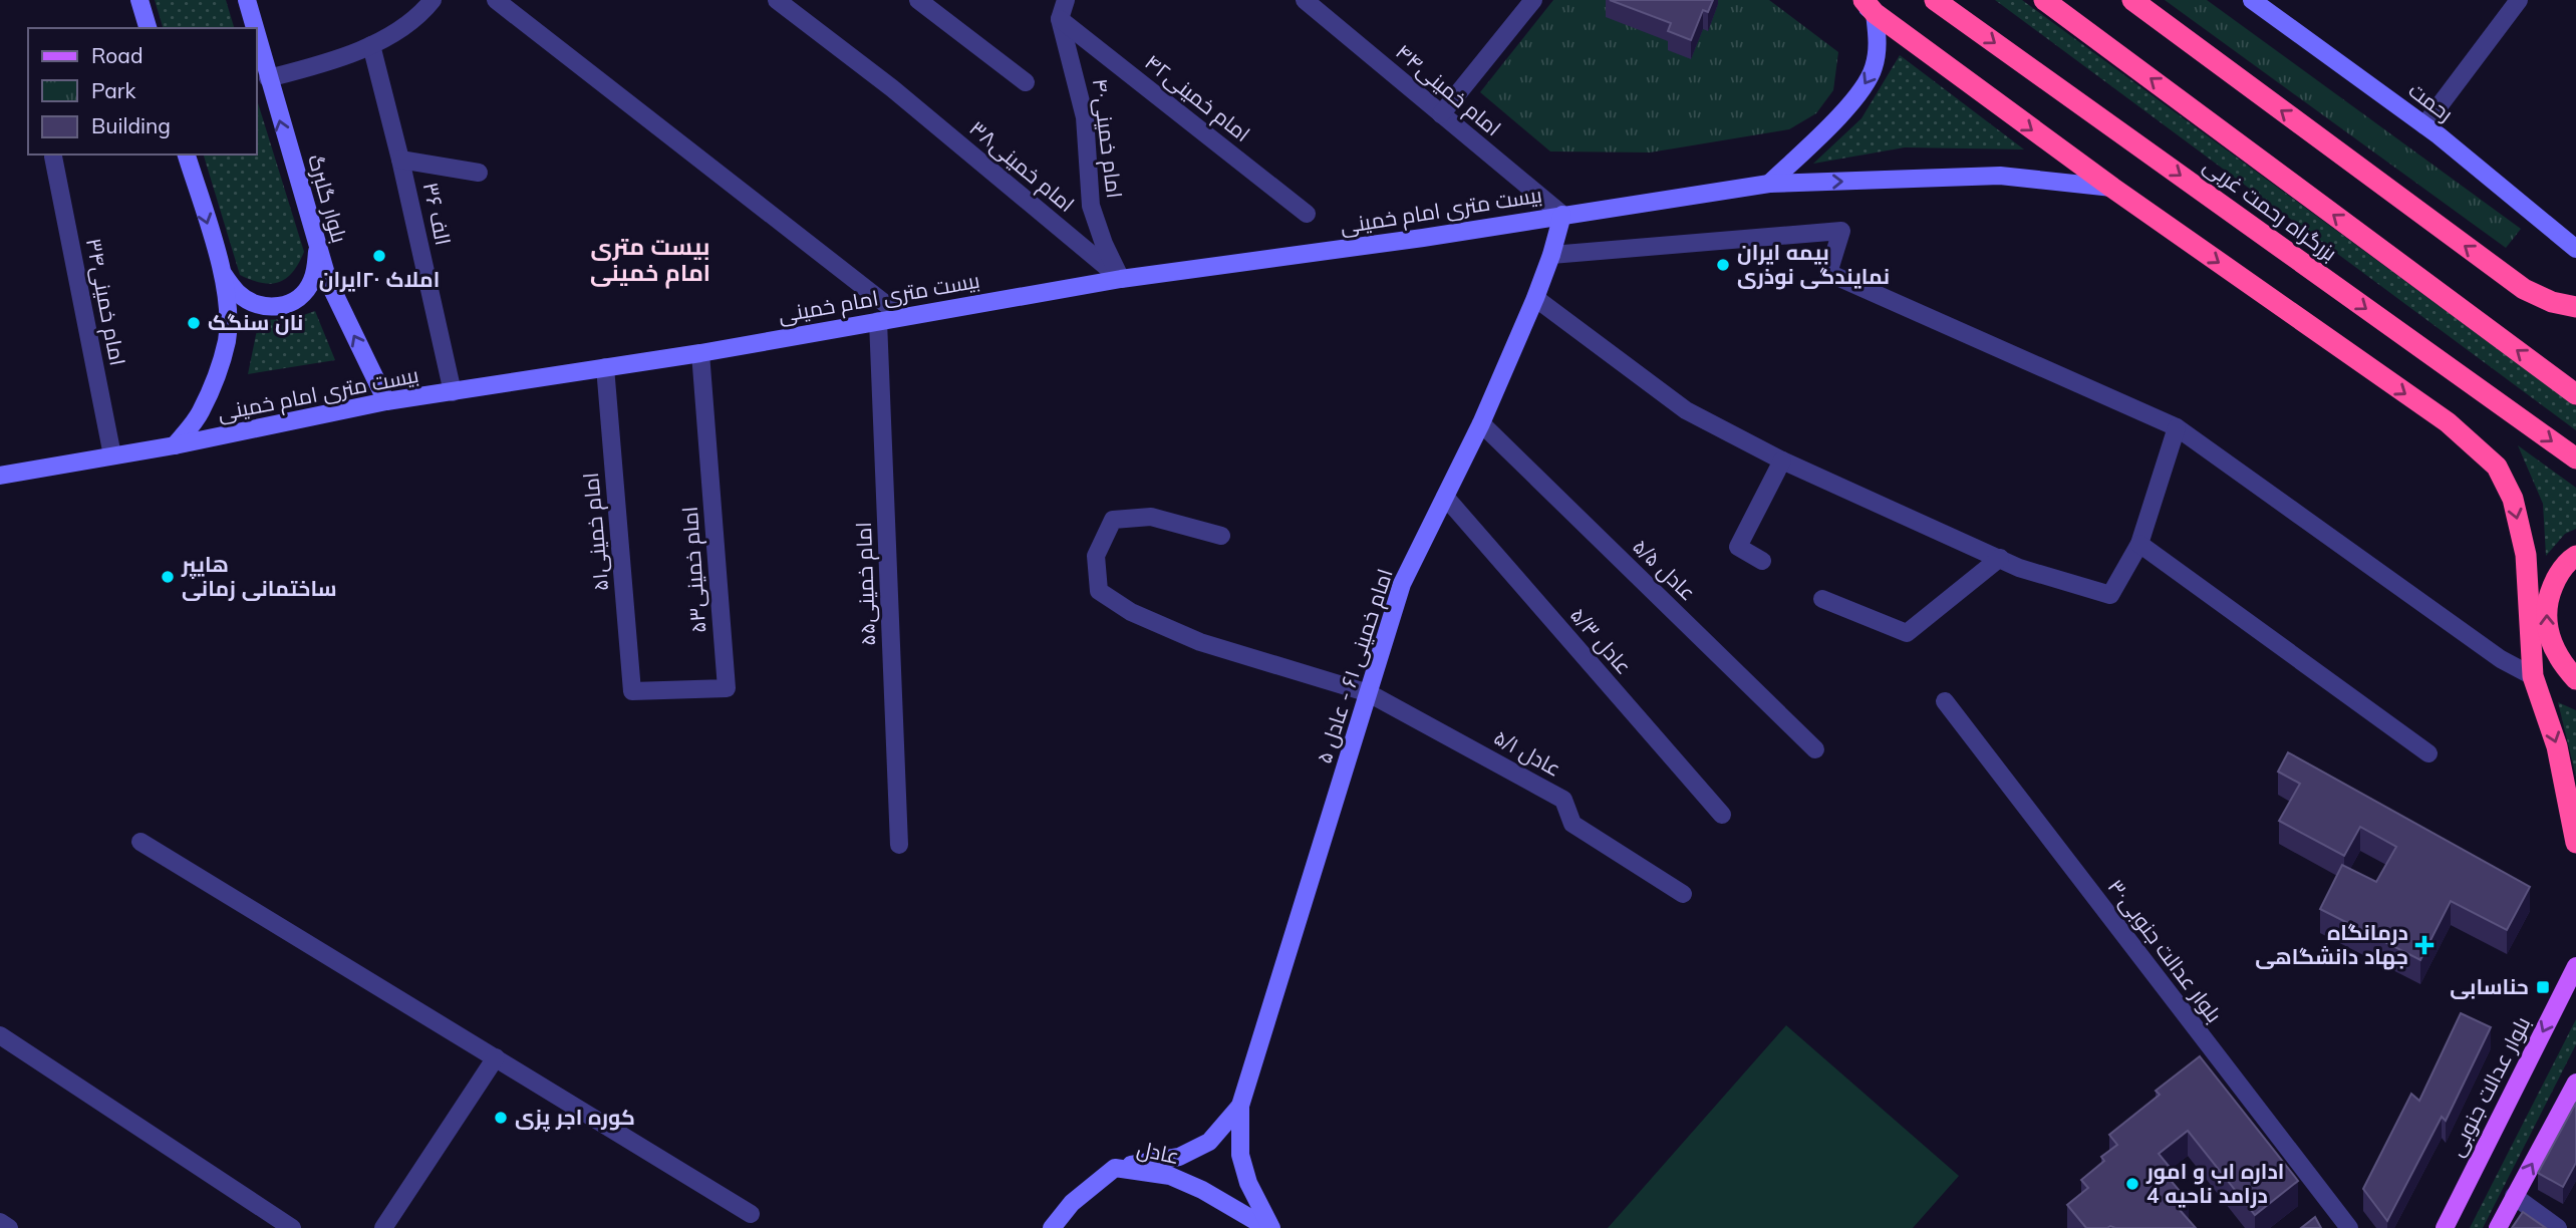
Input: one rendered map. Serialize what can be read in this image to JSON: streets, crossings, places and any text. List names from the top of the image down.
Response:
{
  "streets": {
    "highway": ["بزرگراه رحمت غربی"],
    "main road": ["بلوار عدالت جنوبی"],
    "street": [
      "۴۴امام خمینی",
      "امام خمینی۴۲",
      "رحمت",
      "امام خمینی۴۰",
      "امام خمینی۳۸",
      "بلوار گلبرگ",
      "بیست متری امام خمینی",
      "۳۶ الف",
      "امام خمینی۳۴",
      "امام خمینی۵۱",
      "امام خمینی۵۳",
      "عادل ۵/۵",
      "امام خمینی۵۵",
      "عادل ۵/۳",
      "امام خمینی ۶۱ - عادل ۵",
      "عادل ۵/۱",
      "بلوار عدالت جنوبی۳۰",
      "عادل"
    ]
  },
  "crossings": [
    ["۴۴امام خمینی", "بیست متری امام خمینی"],
    ["۴۴امام خمینی", "امام خمینی ۶۱ - عادل ۵"],
    ["امام خمینی۴۲", "امام خمینی۴۰"],
    ["امام خمینی۴۰", "امام خمینی۳۸"],
    ["امام خمینی۴۰", "بیست متری امام خمینی"],
    ["امام خمینی۳۸", "بیست متری امام خمینی"],
    ["بلوار گلبرگ", "بیست متری امام خمینی"],
    ["بیست متری امام خمینی", "۳۶ الف"],
    ["بیست متری امام خمینی", "امام خمینی۳۴"],
    ["بیست متری امام خمینی", "امام خمینی۵۱"],
    ["بیست متری امام خمینی", "امام خمینی۵۳"],
    ["بیست متری امام خمینی", "امام خمینی۵۵"],
    ["بیست متری امام خمینی", "امام خمینی ۶۱ - عادل ۵"],
    ["امام خمینی۵۱", "امام خمینی۵۳"],
    ["عادل ۵/۵", "امام خمینی ۶۱ - عادل ۵"],
    ["عادل ۵/۳", "امام خمینی ۶۱ - عادل ۵"],
    ["امام خمینی ۶۱ - عادل ۵", "عادل ۵/۱"],
    ["امام خمینی ۶۱ - عادل ۵", "عادل"]
  ],
  "districts": ["بیست متری امام خمینی"],
  "places": {
    "other": [
      "املاک ۲۰ایران",
      "بیمه ایران نمایندگی نوذری",
      "نان سنگک",
      "هایپر ساختمانی زمانی",
      "کوره اجر پزی",
      "اداره اب و امور درامد ناحیه 4"
    ],
    "health": ["درمانگاه جهاد دانشگاهی"],
    "transit": ["حناسابی"]
  },
  "legend": ["Road", "Park", "Building"]
}
